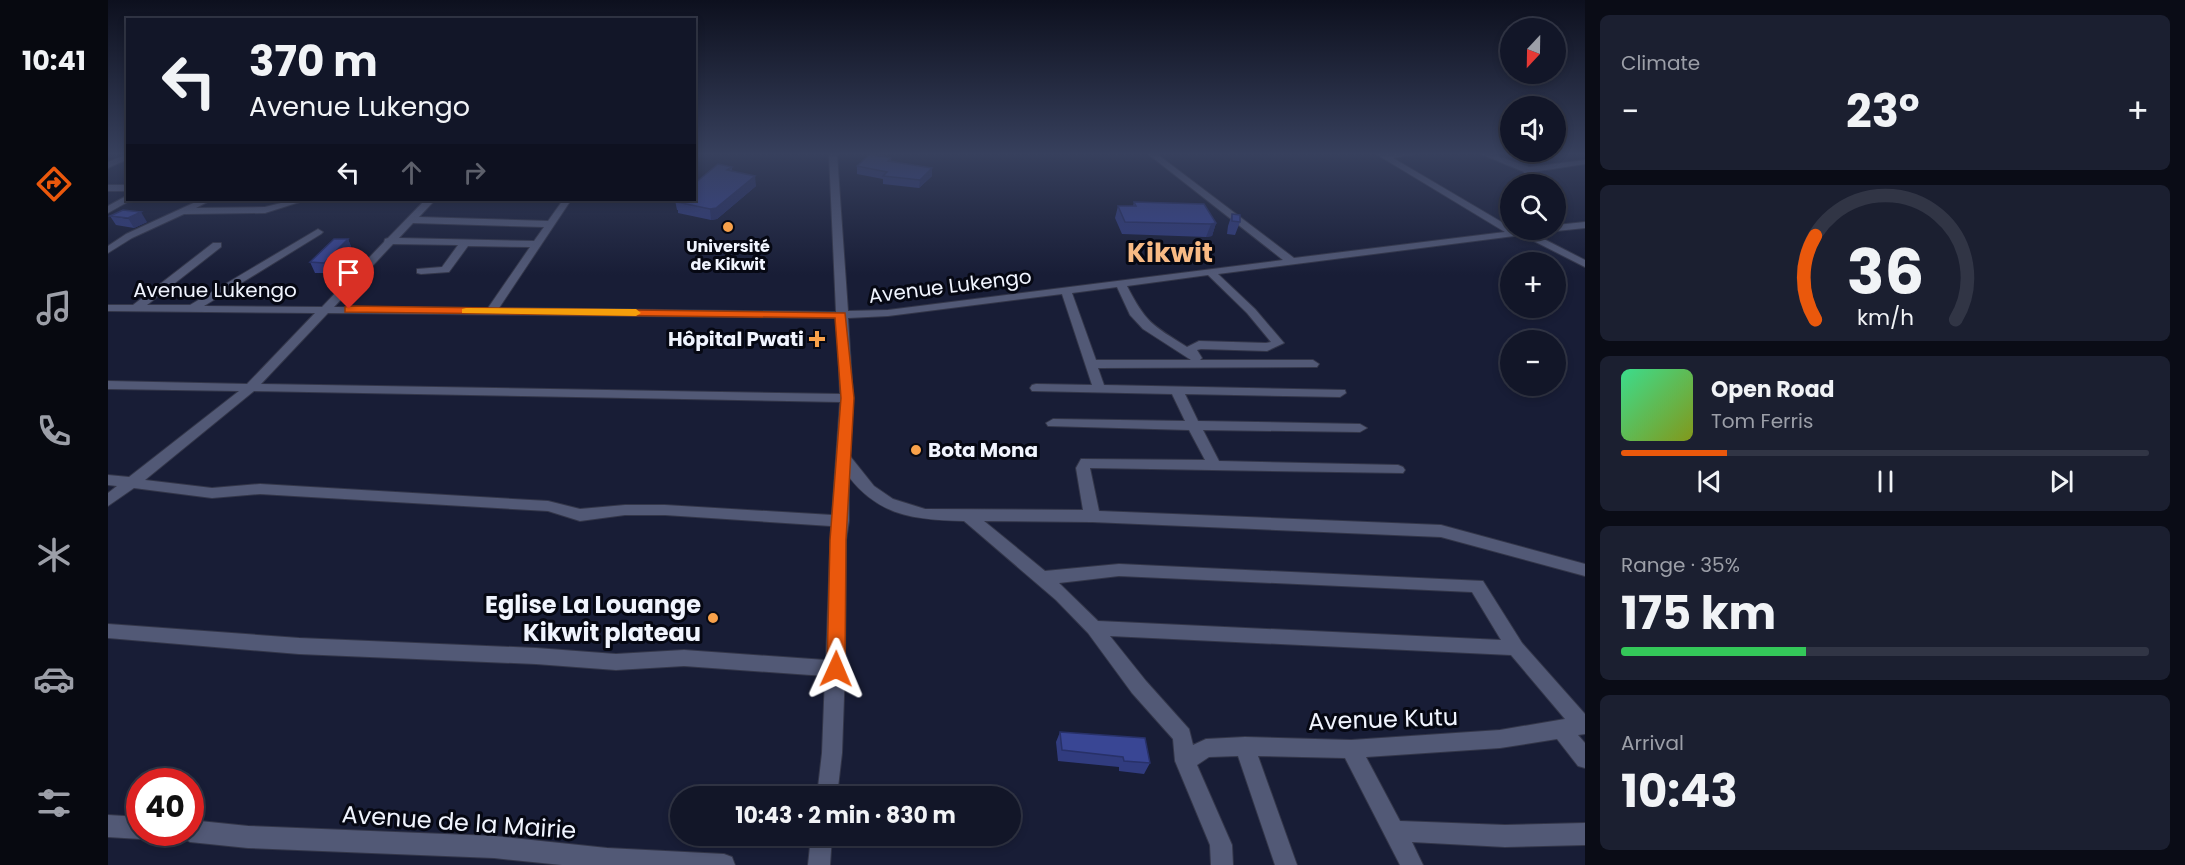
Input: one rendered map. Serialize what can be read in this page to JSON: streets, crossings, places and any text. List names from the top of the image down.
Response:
{
  "streets": {
    "street": ["Avenue Lukengo", "Avenue Kutu", "Avenue de la Mairie"]
  },
  "districts": ["Kikwit"],
  "places": {
    "other": ["Université de Kikwit", "Bota Mona", "Eglise La Louange Kikwit plateau"],
    "health": ["Hôpital Pwati"]
  },
  "north": "bottom",
  "page": {
    "tabs": "10:41",
    "tile": [
      "Climate",
      ["Range · 35%", "175 km"],
      ["Arrival", "10:43"]
    ],
    "map_buttons": ["+", "−"],
    "turn": ["370 m", "Avenue Lukengo"],
    "heat": ["−", "23°", "+"],
    "song": ["Open Road", "Tom Ferris"],
    "limit": "40",
    "trip": "10:43 · 2 min · 830 m",
    "gauge": ["36", "km/h"]
  }
}
